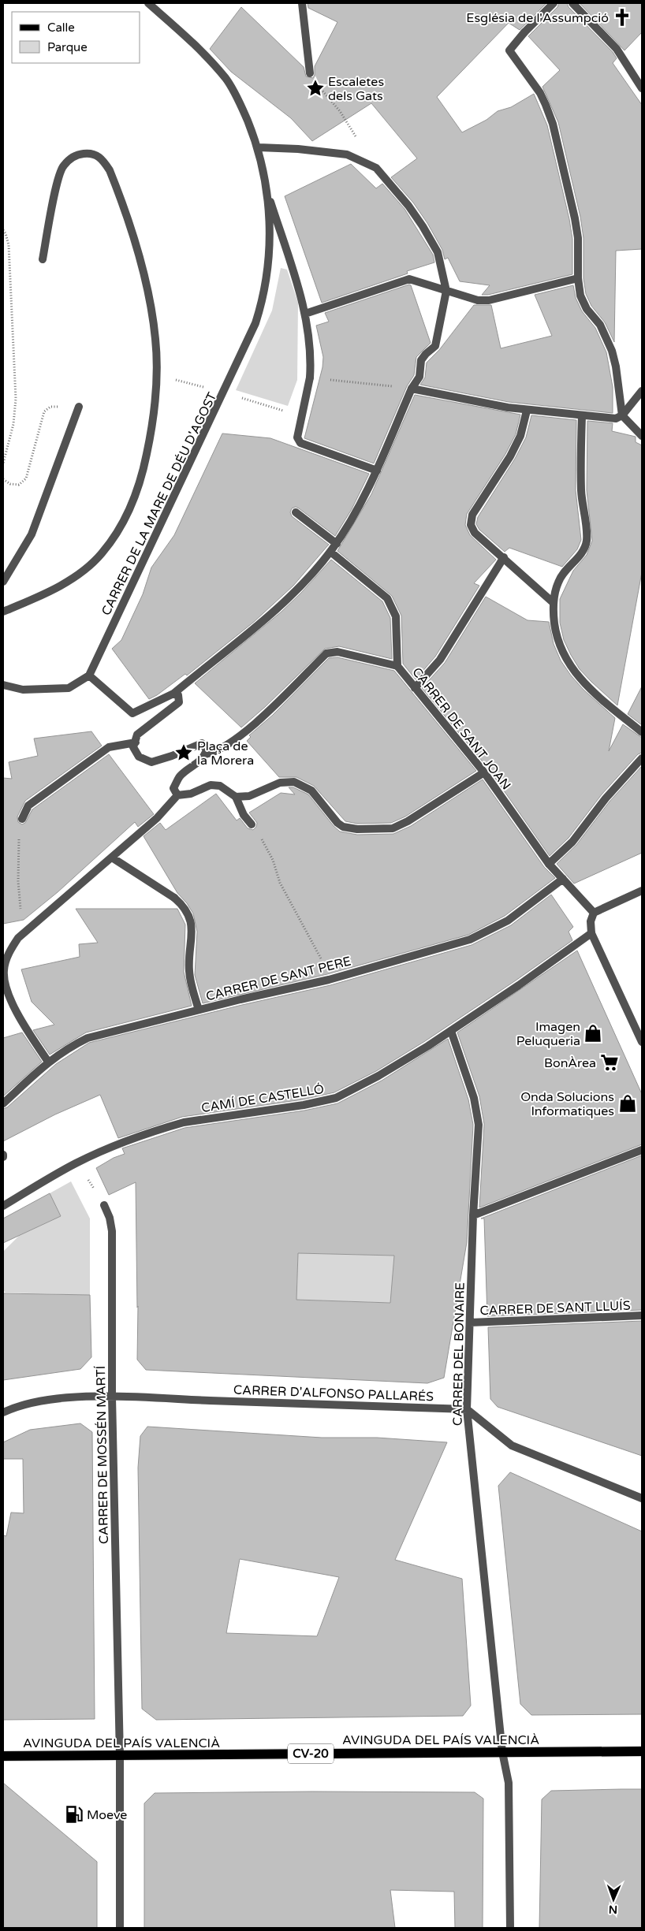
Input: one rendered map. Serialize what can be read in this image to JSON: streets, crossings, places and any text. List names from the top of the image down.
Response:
{
  "streets": {
    "main road": ["AVINGUDA DEL PAÍS VALENCIÀ", "CV-20"],
    "street": [
      "CARRER DE LA MARE DE DÉU D'AGOST",
      "CARRER DE SANT JOAN",
      "CARRER DE SANT PERE",
      "CAMÍ DE CASTELLÓ",
      "CARRER DE SANT LLUÍS",
      "CARRER DEL BONAIRE",
      "CARRER D'ALFONSO PALLARÉS",
      "CARRER DE MOSSÉN MARTÍ"
    ]
  },
  "crossings": [
    ["CARRER DE SANT JOAN", "CARRER DE SANT PERE"],
    ["CAMÍ DE CASTELLÓ", "CARRER DEL BONAIRE"],
    ["CARRER DE SANT LLUÍS", "CARRER DEL BONAIRE"],
    ["CARRER DEL BONAIRE", "CARRER D'ALFONSO PALLARÉS"],
    ["CARRER DEL BONAIRE", "AVINGUDA DEL PAÍS VALENCIÀ"],
    ["CARRER D'ALFONSO PALLARÉS", "CARRER DE MOSSÉN MARTÍ"],
    ["CARRER DE MOSSÉN MARTÍ", "AVINGUDA DEL PAÍS VALENCIÀ"]
  ],
  "places": {
    "church": ["Església de l'Assumpció"],
    "place": ["Escaletes dels Gats", "Plaça de la Morera"],
    "shop": ["Imagen Peluqueria", "Onda Solucions Informatiques"],
    "supermarket": ["BonÀrea"],
    "fuel station": ["Moeve"]
  },
  "legend": ["Calle", "Parque"],
  "north": "bottom"
}
